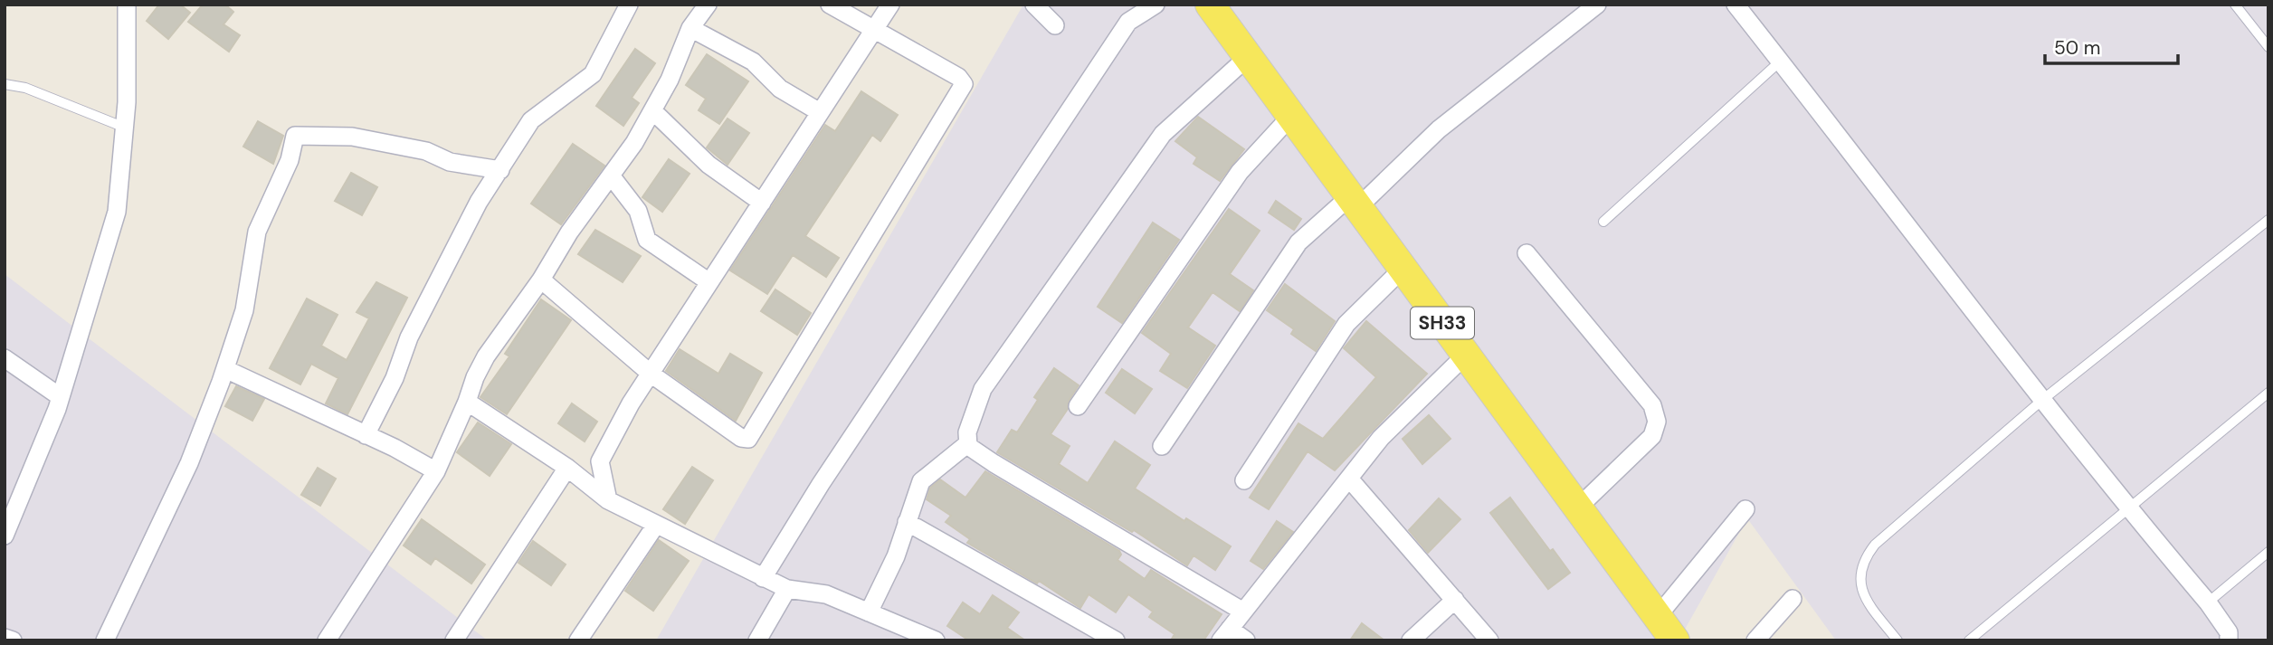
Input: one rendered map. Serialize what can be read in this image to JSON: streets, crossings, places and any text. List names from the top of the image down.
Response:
{
  "streets": {
    "main road": ["SH33"]
  },
  "scale_bar": "50 m"
}
